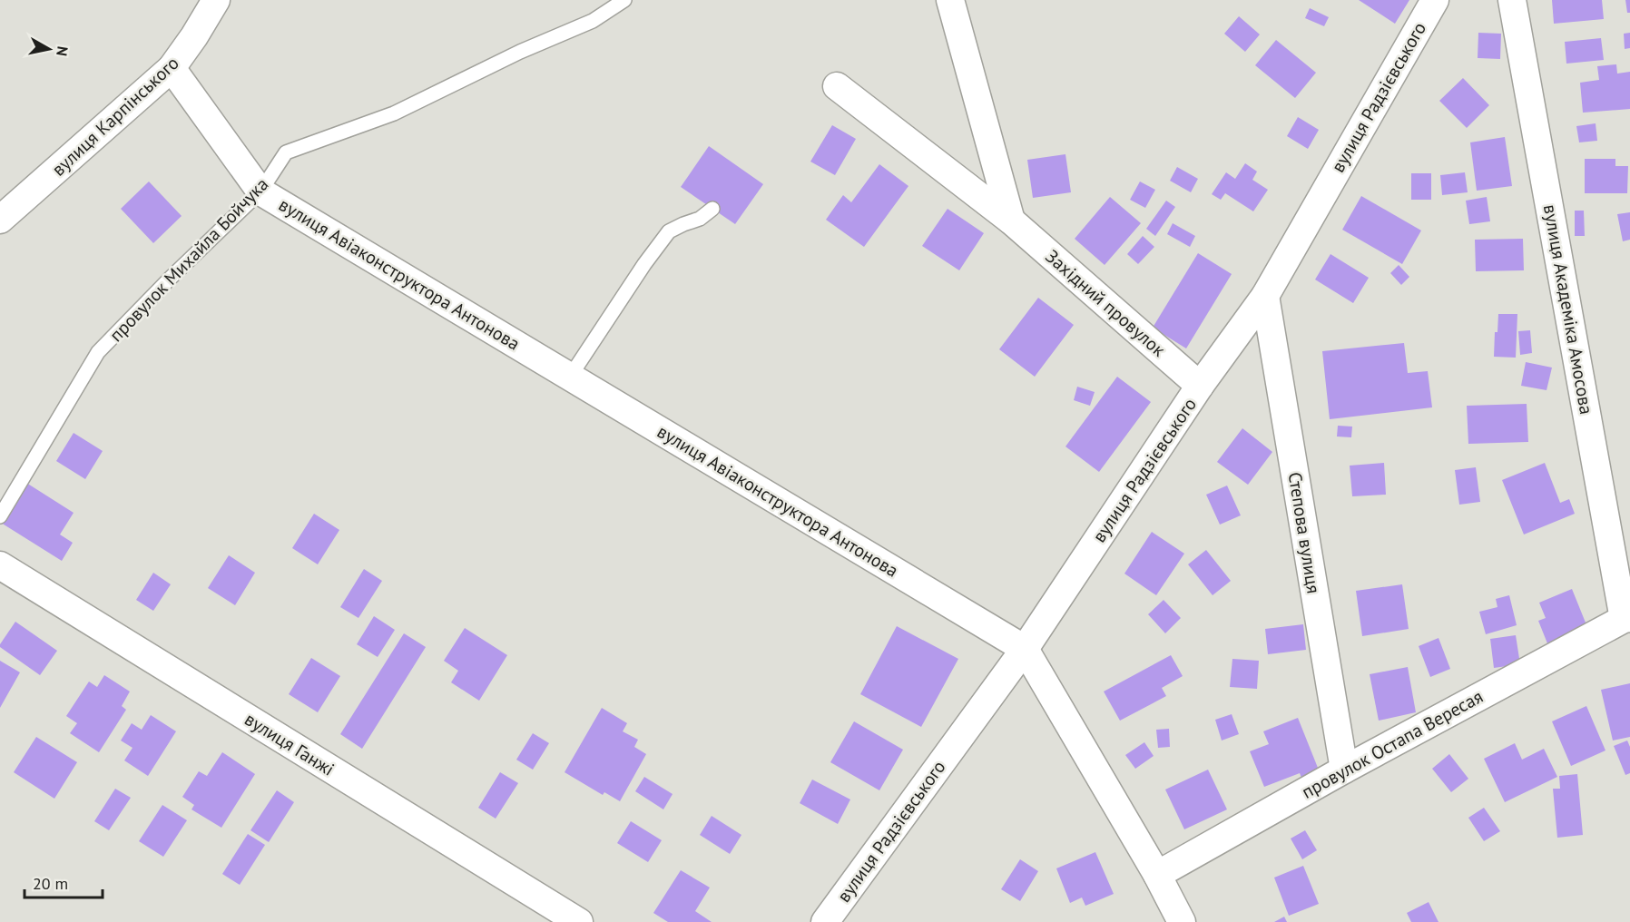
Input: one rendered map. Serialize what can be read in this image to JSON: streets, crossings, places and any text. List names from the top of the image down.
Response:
{
  "streets": {
    "street": [
      "вулиця Радзієвського",
      "вулиця Карпінського",
      "вулиця Авіаконструктора Антонова",
      "Західний провулок",
      "вулиця Академіка Амосова",
      "Степова вулиця",
      "вулиця Ганжі",
      "провулок Остапа Вересая"
    ],
    "lane": ["провулок Михайла Бойчука"]
  },
  "crossings": [
    ["вулиця Радзієвського", "вулиця Авіаконструктора Антонова"],
    ["вулиця Радзієвського", "Західний провулок"],
    ["вулиця Радзієвського", "Степова вулиця"],
    ["провулок Михайла Бойчука", "вулиця Авіаконструктора Антонова"],
    ["вулиця Авіаконструктора Антонова", "провулок Остапа Вересая"],
    ["вулиця Академіка Амосова", "провулок Остапа Вересая"],
    ["Степова вулиця", "провулок Остапа Вересая"]
  ],
  "scale_bar": "20 m",
  "north": "right"
}
